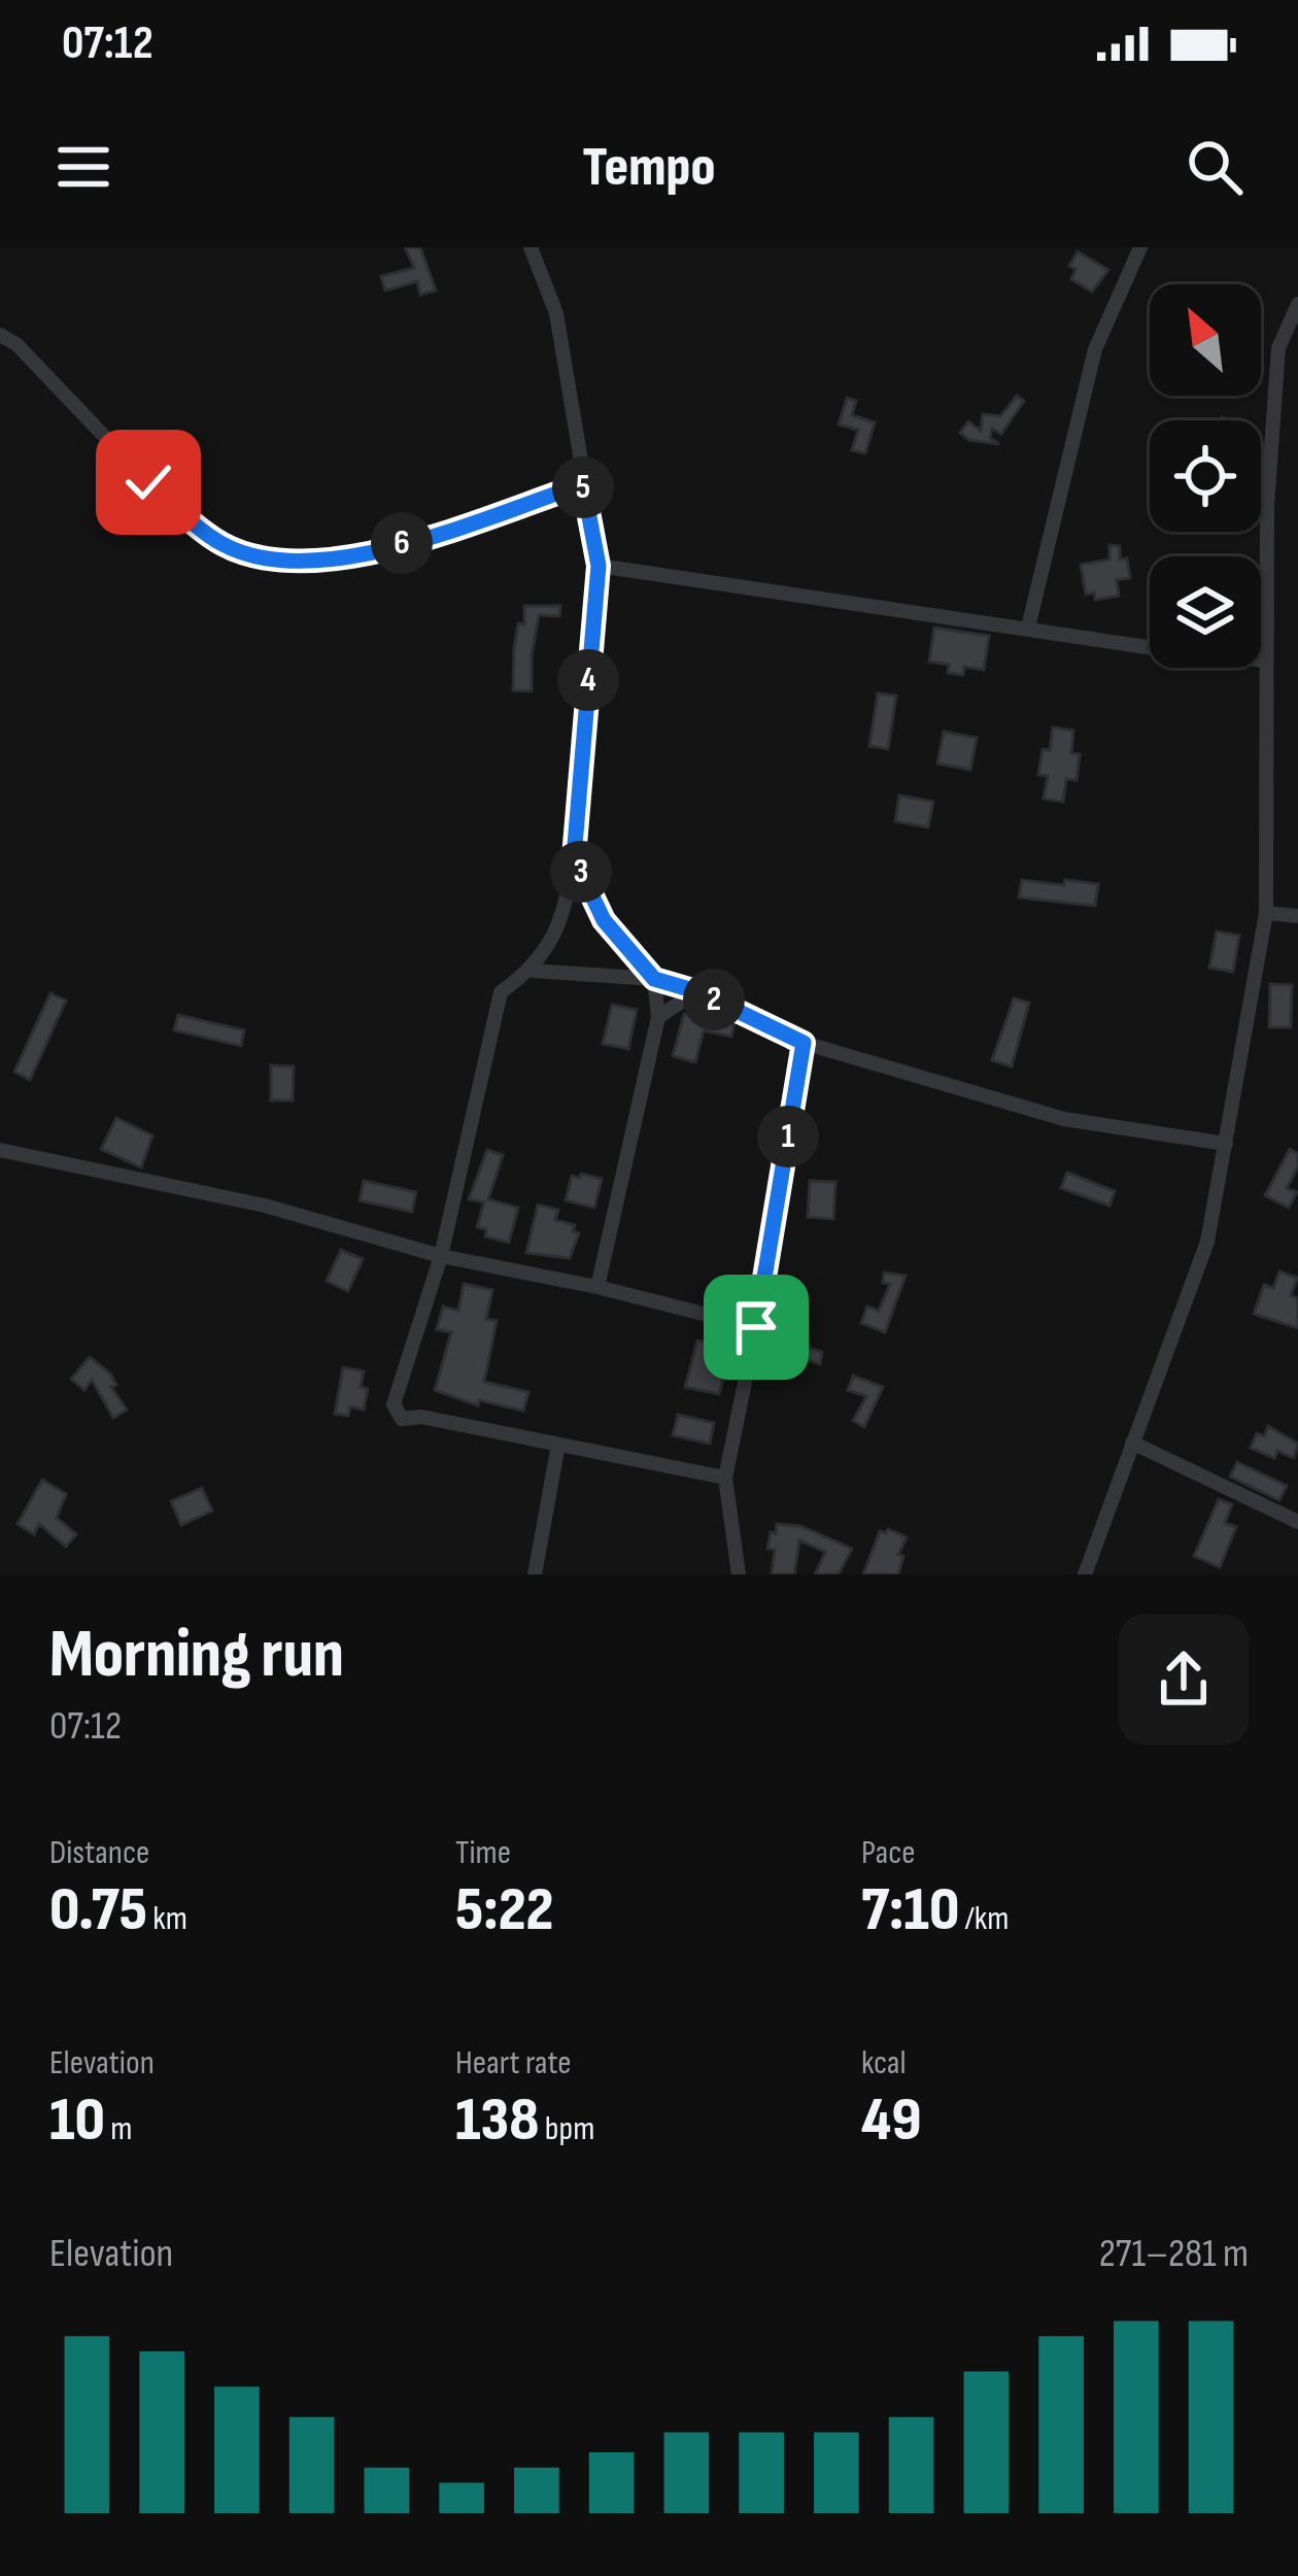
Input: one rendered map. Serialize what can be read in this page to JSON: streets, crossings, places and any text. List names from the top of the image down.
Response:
{
  "north": "top left",
  "page": {
    "status": "07:12",
    "header": "Tempo",
    "pins": [
      "5",
      "6",
      "4",
      "3",
      "2",
      "1"
    ],
    "heading": ["Morning run", "07:12"],
    "stats": [
      ["Distance", "0.75 km"],
      ["Time", "5:22"],
      ["Pace", "7:10 /km"],
      ["Elevation", "10 m"],
      ["Heart rate", "138 bpm"],
      ["kcal", "49"]
    ],
    "chart": ["Elevation", "271–281 m"]
  }
}
